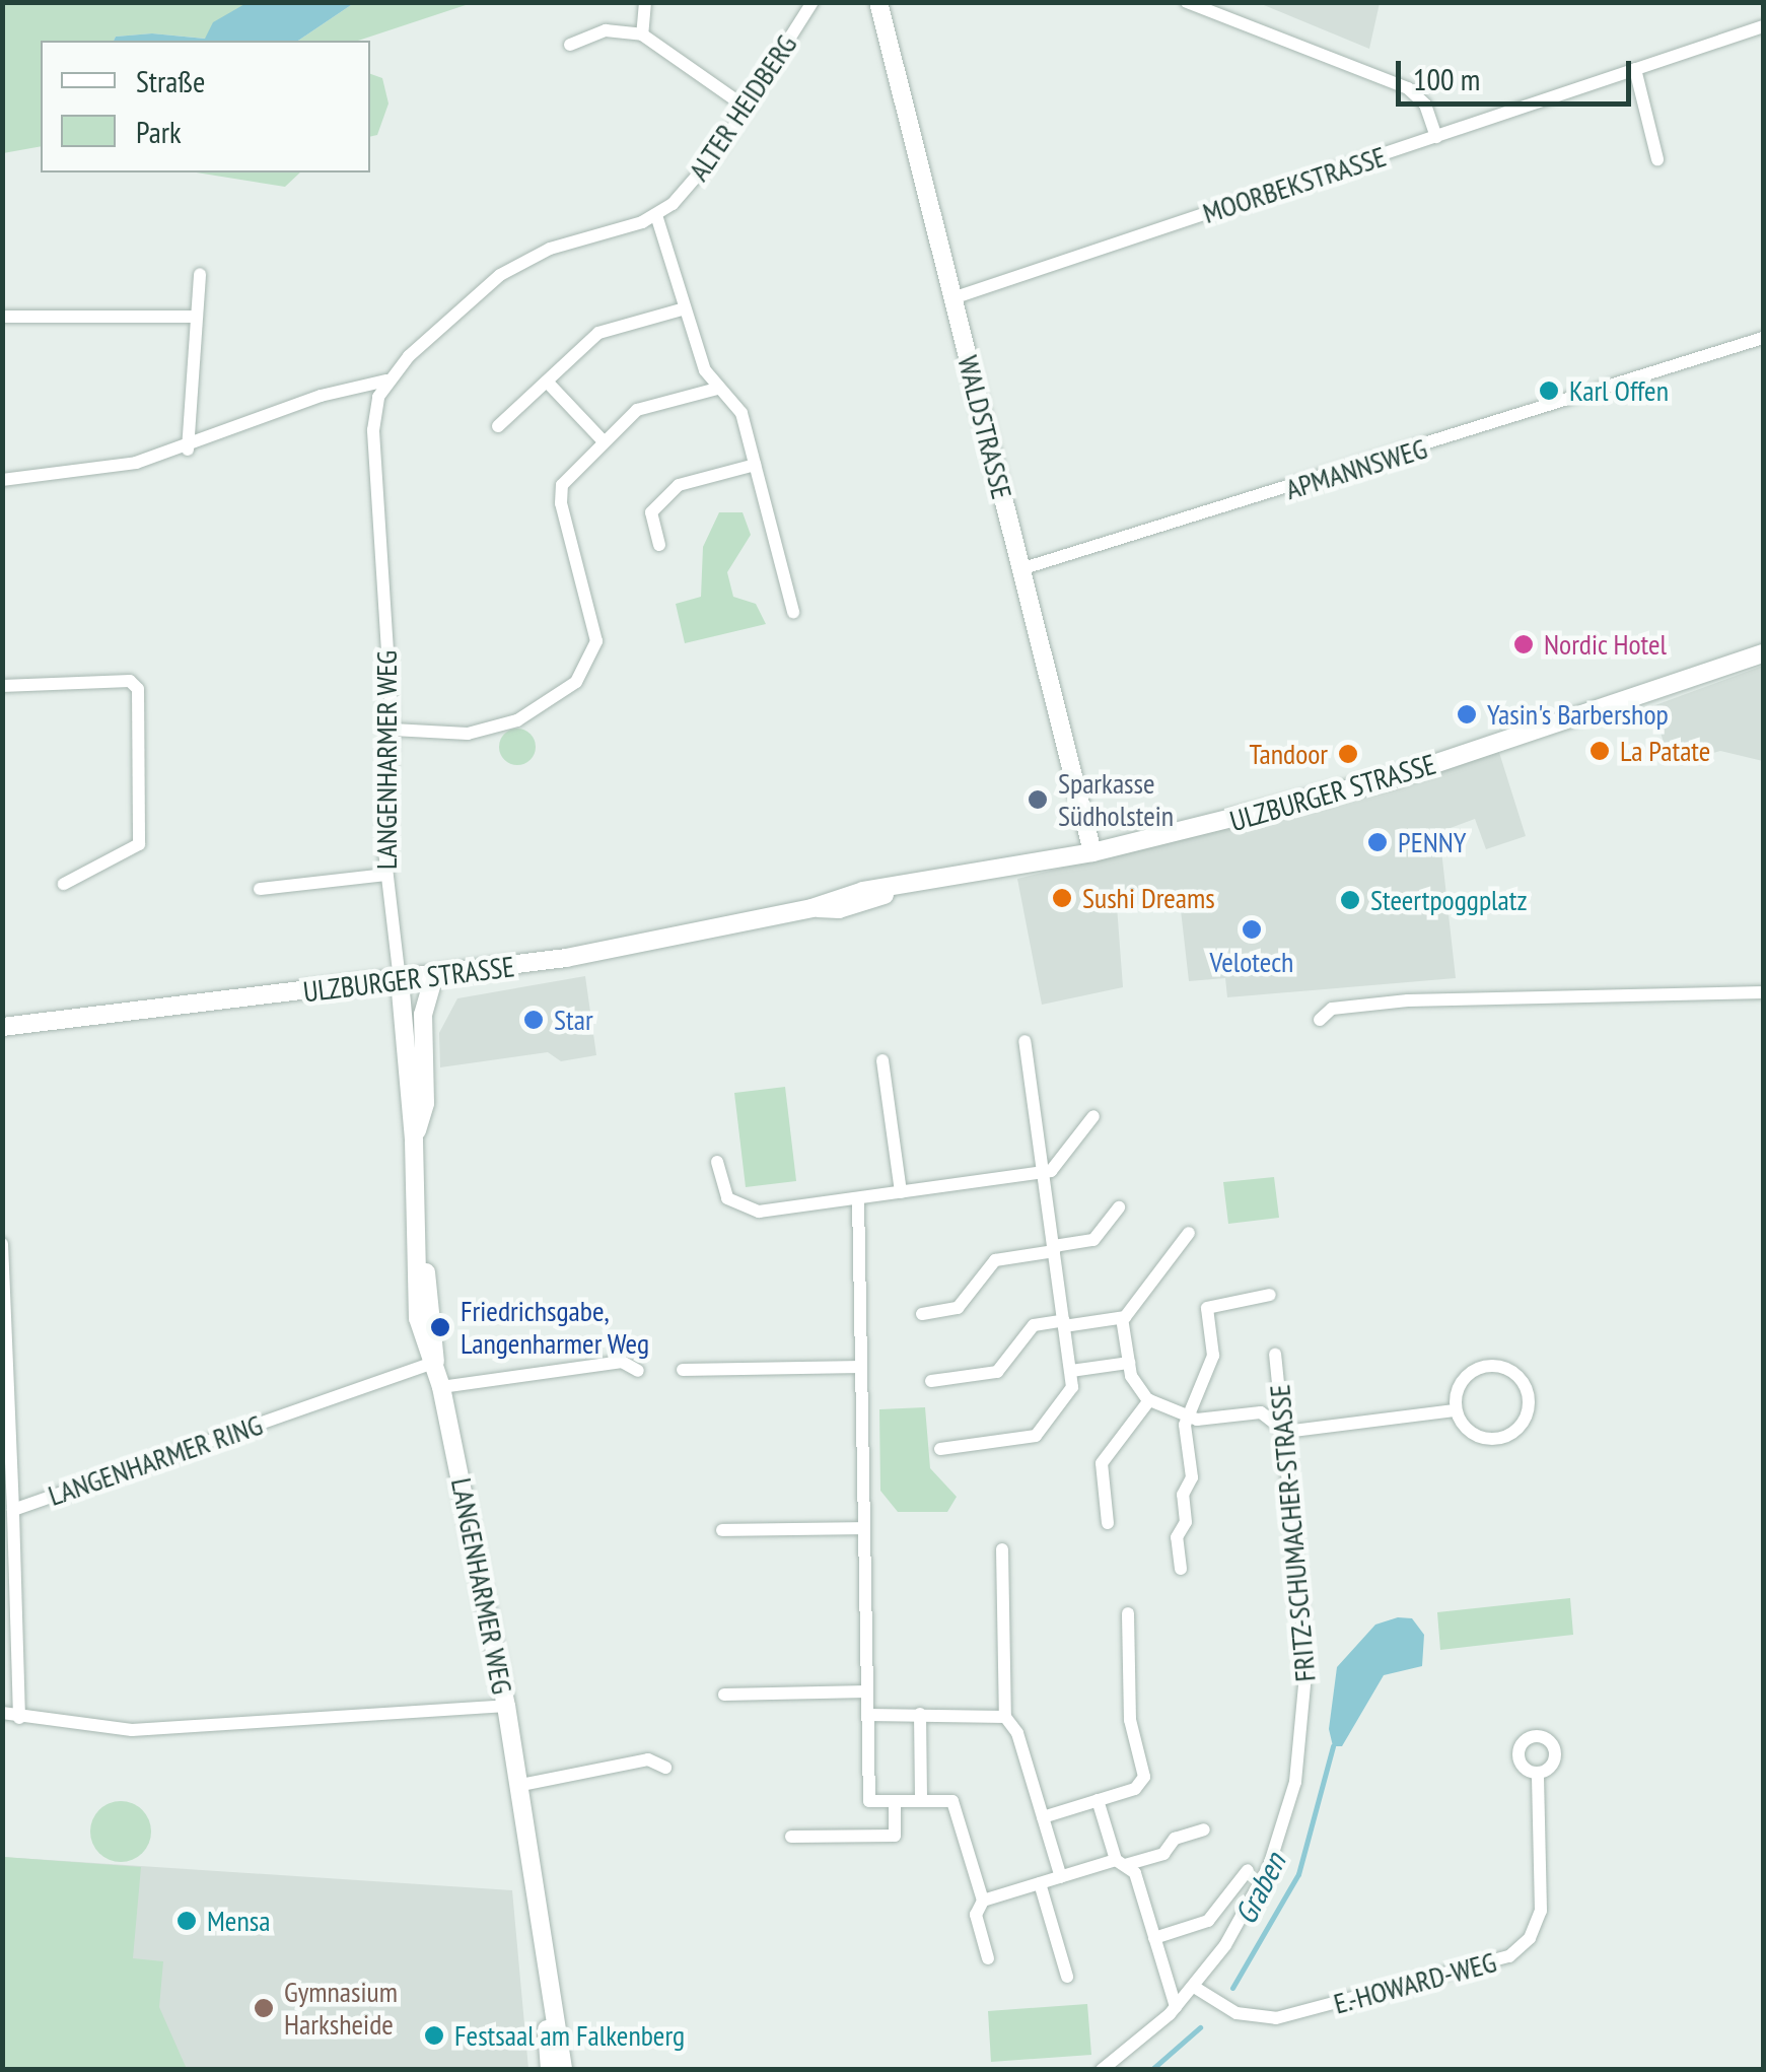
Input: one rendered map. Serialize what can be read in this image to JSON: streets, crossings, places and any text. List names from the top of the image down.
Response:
{
  "streets": {
    "main road": ["WALDSTRASSE", "LANGENHARMER WEG", "ULZBURGER STRASSE"],
    "street": [
      "ALTER HEIDBERG",
      "MOORBEKSTRASSE",
      "APMANNSWEG",
      "LANGENHARMER RING",
      "FRITZ-SCHUMACHER-STRASSE",
      "E.-HOWARD-WEG"
    ]
  },
  "crossings": [
    ["ALTER HEIDBERG", "LANGENHARMER WEG"],
    ["MOORBEKSTRASSE", "WALDSTRASSE"],
    ["WALDSTRASSE", "APMANNSWEG"],
    ["WALDSTRASSE", "ULZBURGER STRASSE"],
    ["LANGENHARMER WEG", "ULZBURGER STRASSE"],
    ["LANGENHARMER WEG", "LANGENHARMER RING"],
    ["FRITZ-SCHUMACHER-STRASSE", "E.-HOWARD-WEG"]
  ],
  "water": ["Graben"],
  "places": [
    "Karl Offen",
    "Nordic Hotel",
    "Yasin's Barbershop",
    "La Patate",
    "Tandoor",
    "Sparkasse Südholstein",
    "PENNY",
    "Sushi Dreams",
    "Steertpoggplatz",
    "Velotech",
    "Star",
    "Friedrichsgabe, Langenharmer Weg",
    "Mensa",
    "Gymnasium Harksheide",
    "Festsaal am Falkenberg"
  ],
  "legend": ["Straße", "Park"],
  "scale_bar": "100 m"
}
